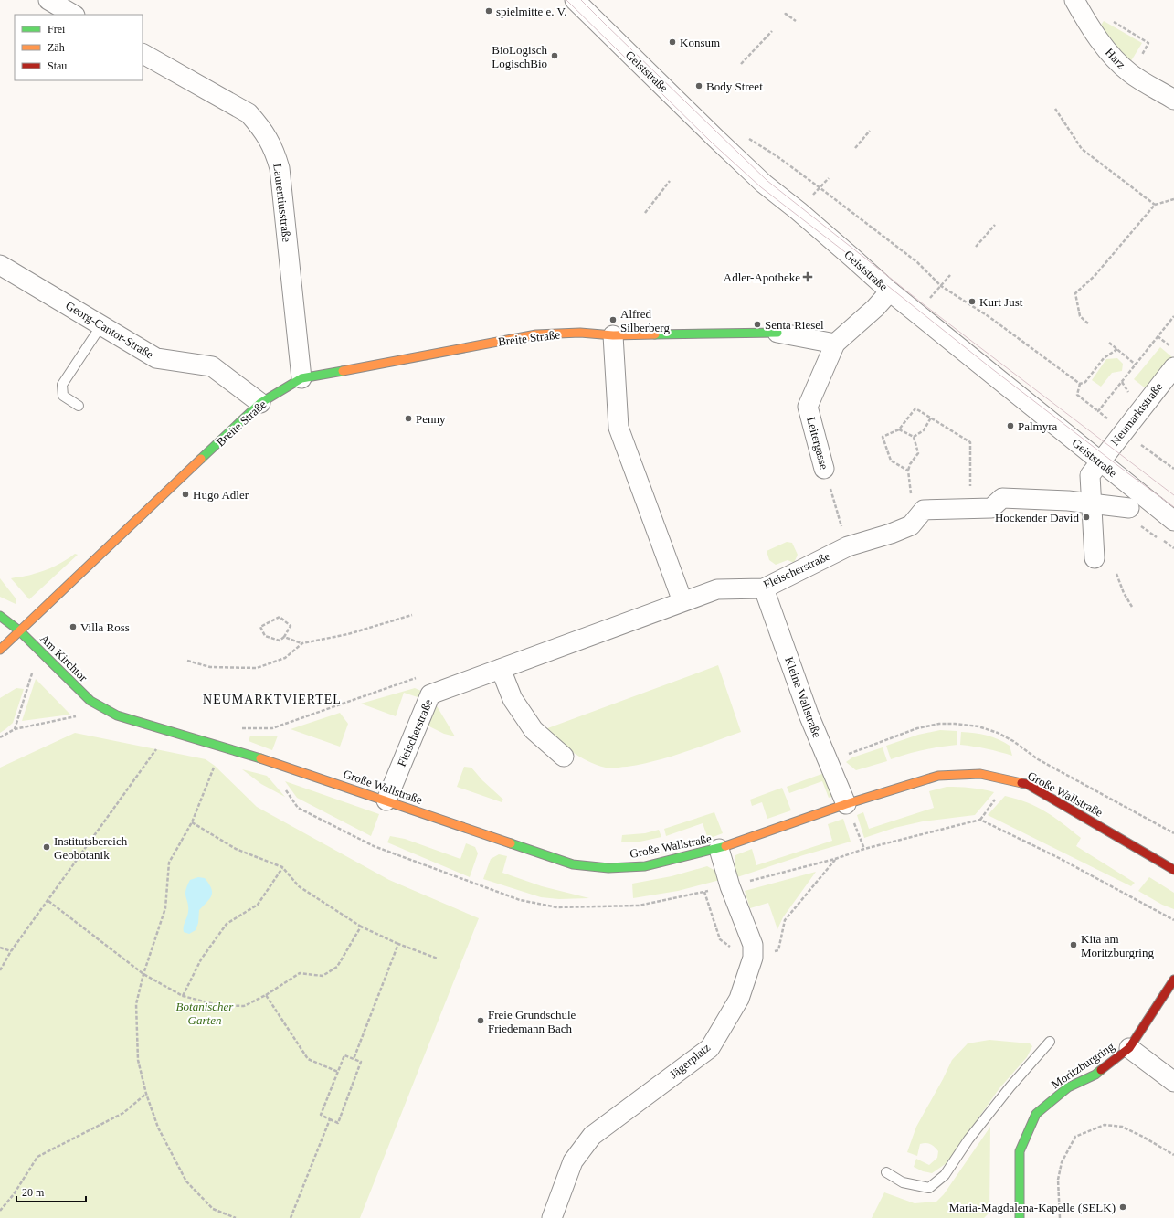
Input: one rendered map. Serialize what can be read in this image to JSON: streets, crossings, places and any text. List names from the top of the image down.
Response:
{
  "streets": {
    "street": [
      "Harz",
      "Geiststraße",
      "Laurentiusstraße",
      "Georg-Cantor-Straße",
      "Breite Straße",
      "Neumarktstraße",
      "Leitergasse",
      "Fleischerstraße",
      "Am Kirchtor",
      "Kleine Wallstraße",
      "Große Wallstraße",
      "Jägerplatz",
      "Moritzburgring"
    ]
  },
  "crossings": [
    ["Geiststraße", "Neumarktstraße"],
    ["Laurentiusstraße", "Breite Straße"],
    ["Georg-Cantor-Straße", "Breite Straße"],
    ["Breite Straße", "Leitergasse"],
    ["Breite Straße", "Am Kirchtor"],
    ["Leitergasse", "Fleischerstraße"],
    ["Fleischerstraße", "Kleine Wallstraße"],
    ["Fleischerstraße", "Große Wallstraße"],
    ["Am Kirchtor", "Große Wallstraße"],
    ["Kleine Wallstraße", "Große Wallstraße"],
    ["Große Wallstraße", "Jägerplatz"]
  ],
  "districts": ["NEUMARKTVIERTEL"],
  "parks": ["Botanischer Garten"],
  "places": {
    "other": [
      "spielmitte e. V.",
      "Konsum",
      "BioLogisch LogischBio",
      "Body Street",
      "Kurt Just",
      "Alfred Silberberg",
      "Senta Riesel",
      "Penny",
      "Palmyra",
      "Hugo Adler",
      "Hockender David",
      "Villa Ross",
      "Institutsbereich Geobotanik",
      "Kita am Moritzburgring",
      "Freie Grundschule Friedemann Bach",
      "Maria-Magdalena-Kapelle (SELK)"
    ],
    "health": ["Adler-Apotheke"]
  },
  "legend": ["Frei", "Zäh", "Stau"],
  "scale_bar": "20 m"
}
